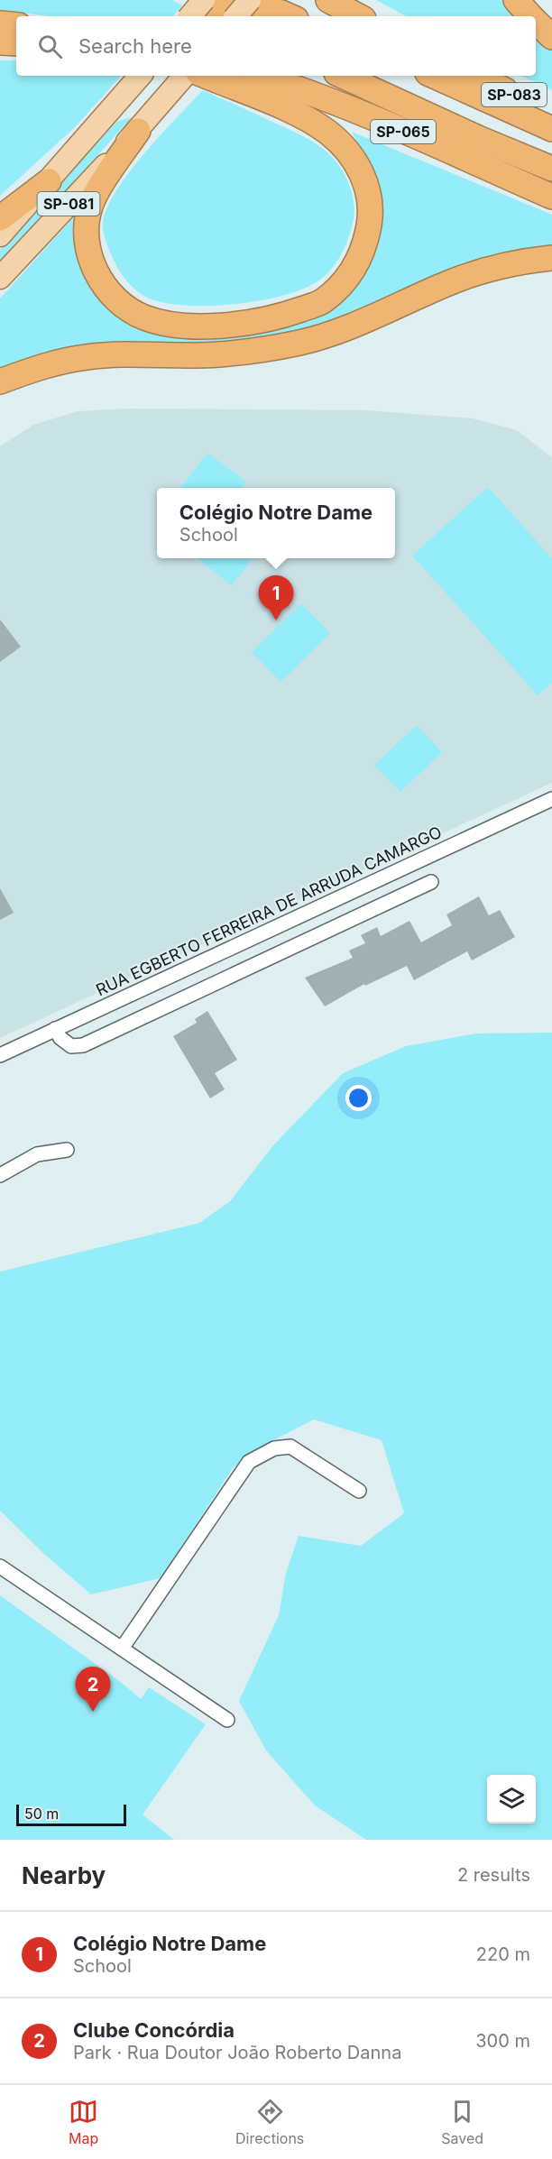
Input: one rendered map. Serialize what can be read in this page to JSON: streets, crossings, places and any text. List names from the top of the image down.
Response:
{
  "streets": {
    "highway": ["SP-083", "SP-065"],
    "main road": ["SP-081"],
    "street": ["RUA EGBERTO FERREIRA DE ARRUDA CAMARGO"]
  },
  "scale_bar": "50 m",
  "page": {
    "search": "Search here",
    "popup": ["Colégio Notre Dame", "School"],
    "pins": ["1", "2"],
    "scale": "50 m",
    "heading": ["Nearby", "2 results"],
    "list": [
      {
        "mark": "1",
        "name": "Colégio Notre Dame",
        "note": "School",
        "value": "220 m"
      },
      {
        "mark": "2",
        "name": "Clube Concórdia",
        "note": "Park · Rua Doutor João Roberto Danna",
        "value": "300 m"
      }
    ],
    "nav": ["Map", "Directions", "Saved"]
  }
}
